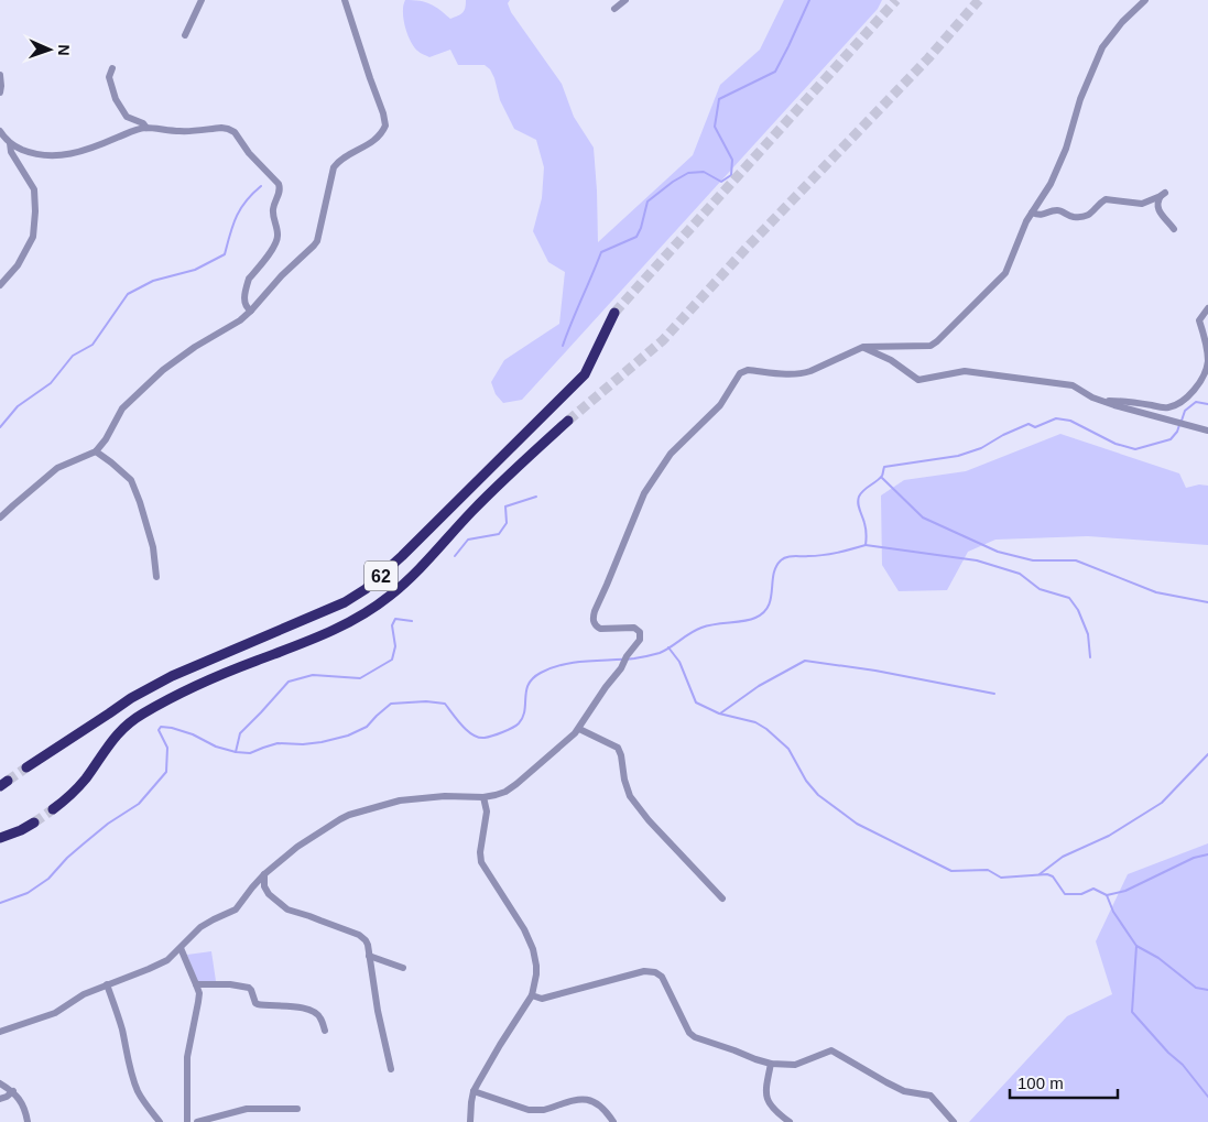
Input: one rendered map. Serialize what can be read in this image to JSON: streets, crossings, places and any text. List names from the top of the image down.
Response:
{
  "streets": {
    "highway": ["62"]
  },
  "scale_bar": "100 m",
  "north": "right"
}
